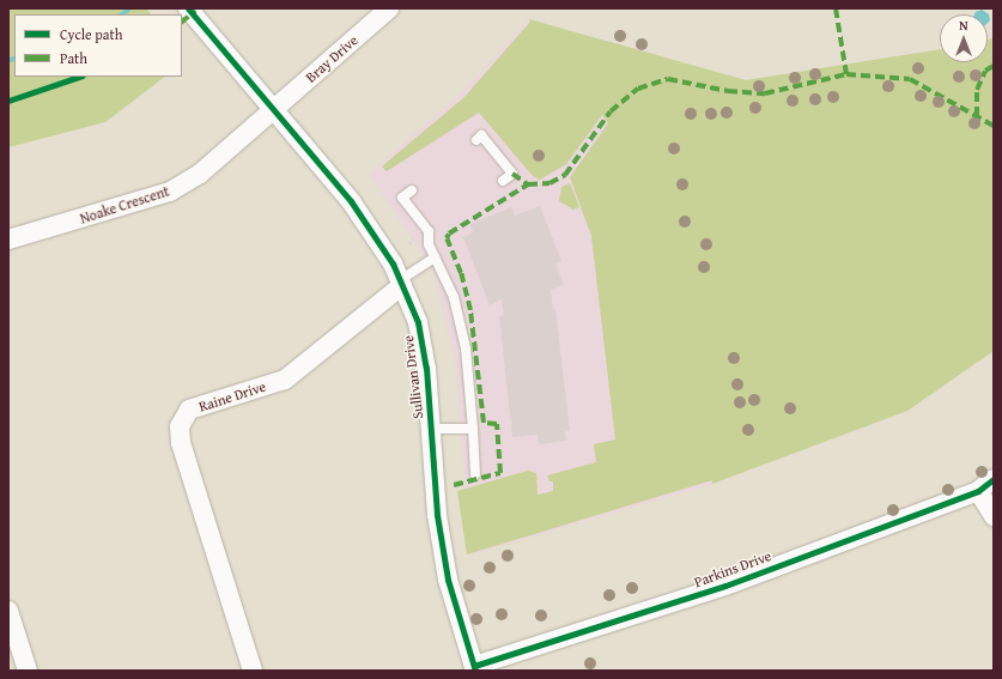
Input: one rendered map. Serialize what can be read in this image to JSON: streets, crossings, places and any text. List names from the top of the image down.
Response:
{
  "streets": {
    "street": [
      "Bray Drive",
      "Noake Crescent",
      "Sullivan Drive",
      "Raine Drive",
      "Parkins Drive"
    ]
  },
  "crossings": [
    ["Bray Drive", "Noake Crescent"],
    ["Bray Drive", "Sullivan Drive"],
    ["Noake Crescent", "Sullivan Drive"],
    ["Sullivan Drive", "Raine Drive"],
    ["Sullivan Drive", "Parkins Drive"]
  ],
  "legend": ["Cycle path", "Path"],
  "north": "top"
}
